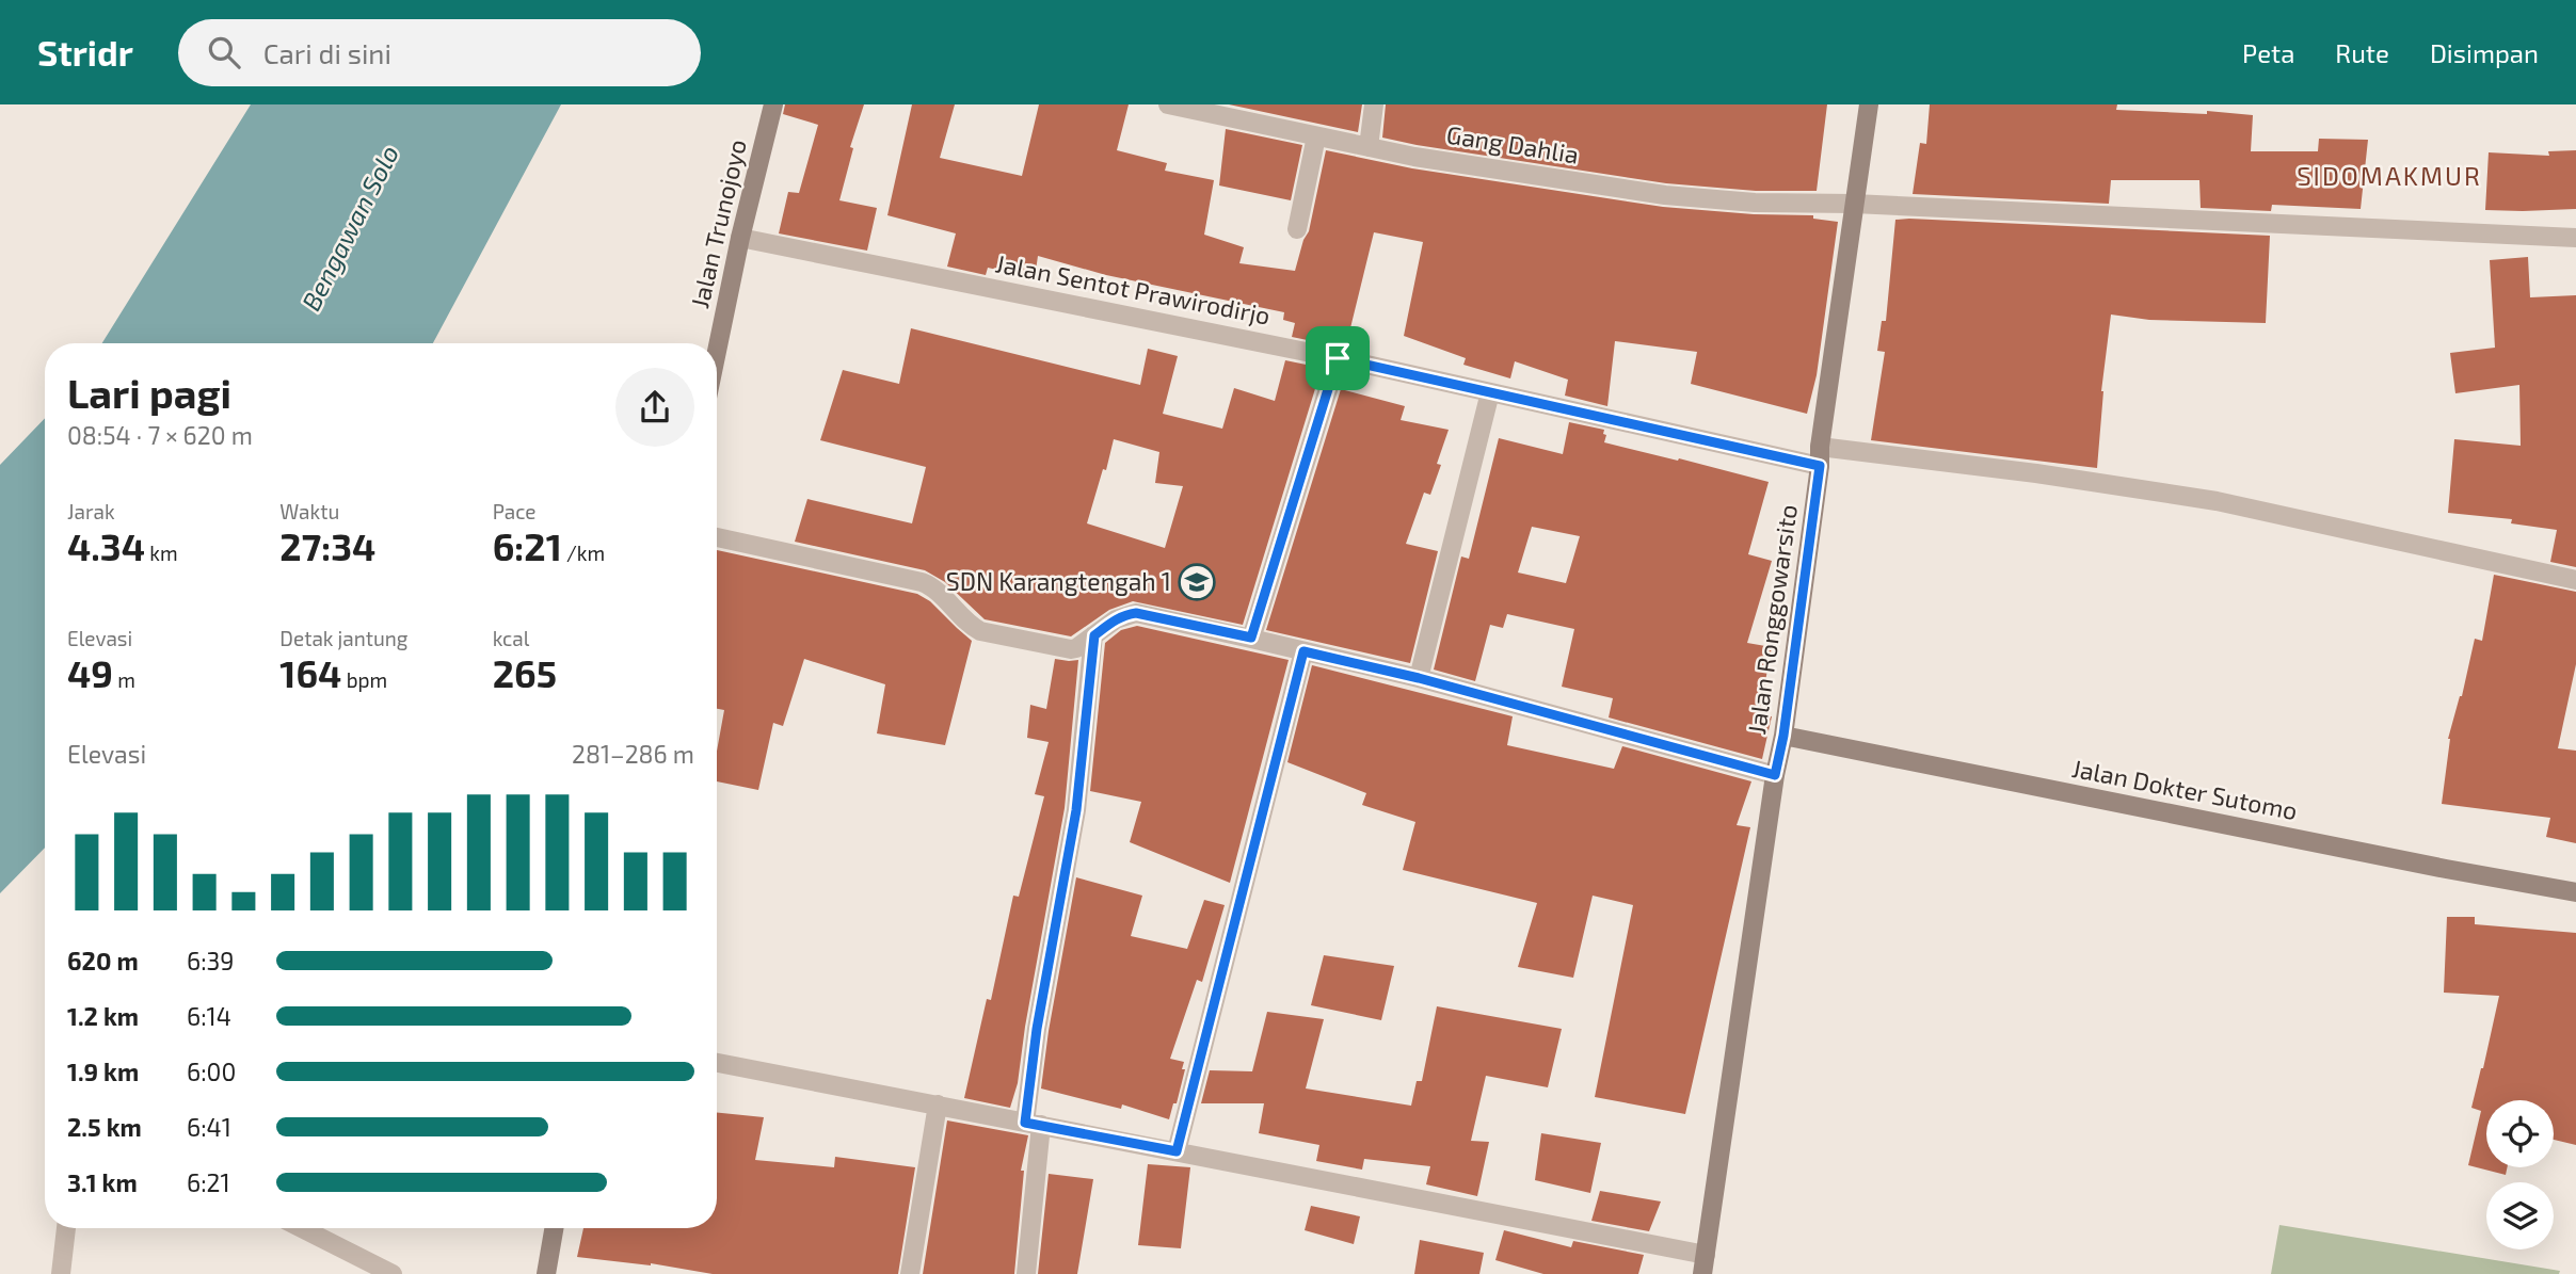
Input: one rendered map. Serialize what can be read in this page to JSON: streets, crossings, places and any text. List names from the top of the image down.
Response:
{
  "streets": {
    "street": [
      "Gang Dahlia",
      "Jalan Trunojoyo",
      "Jalan Sentot Prawirodirjo",
      "Jalan Ronggowarsito",
      "Jalan Dokter Sutomo"
    ]
  },
  "crossings": [
    ["Gang Dahlia", "Jalan Ronggowarsito"],
    ["Jalan Trunojoyo", "Jalan Sentot Prawirodirjo"],
    ["Jalan Sentot Prawirodirjo", "Jalan Ronggowarsito"],
    ["Jalan Ronggowarsito", "Jalan Dokter Sutomo"]
  ],
  "districts": ["SIDOMAKMUR"],
  "water": ["Bengawan Solo"],
  "places": {
    "school or university": ["SDN Karangtengah 1"]
  },
  "page": {
    "header": "Stridr",
    "search": "Cari di sini",
    "nav": ["Peta", "Rute", "Disimpan"],
    "heading": ["Lari pagi", "08:54 · 7 × 620 m"],
    "stats": [
      ["Jarak", "4.34 km"],
      ["Waktu", "27:34"],
      ["Pace", "6:21 /km"],
      ["Elevasi", "49 m"],
      ["Detak jantung", "164 bpm"],
      ["kcal", "265"]
    ],
    "chart": ["Elevasi", "281–286 m"],
    "list": [
      {
        "name": "620 m",
        "note": "6:39"
      },
      {
        "name": "1.2 km",
        "note": "6:14"
      },
      {
        "name": "1.9 km",
        "note": "6:00"
      },
      {
        "name": "2.5 km",
        "note": "6:41"
      },
      {
        "name": "3.1 km",
        "note": "6:21"
      }
    ]
  }
}
